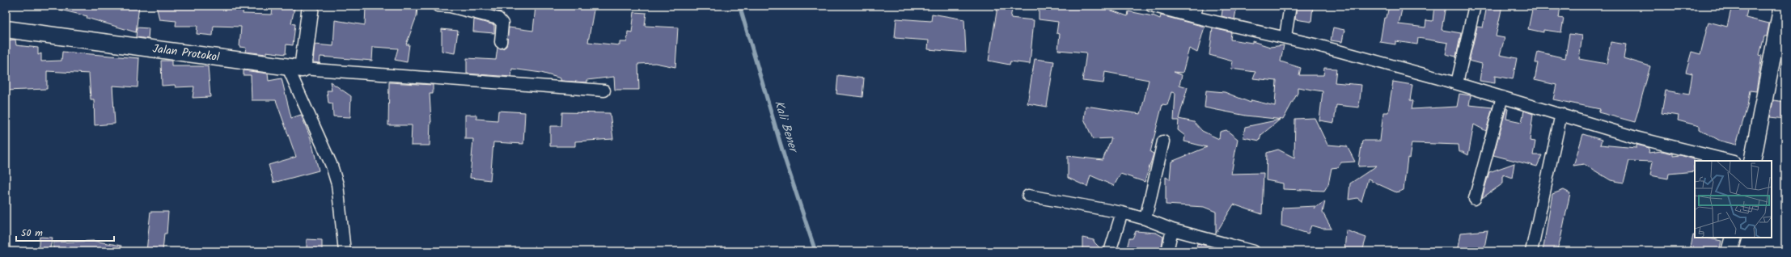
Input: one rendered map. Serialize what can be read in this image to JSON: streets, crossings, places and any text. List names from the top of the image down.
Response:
{
  "streets": {
    "street": ["Jalan Protokol"]
  },
  "water": ["Kali Bener"],
  "scale_bar": "50 m"
}
